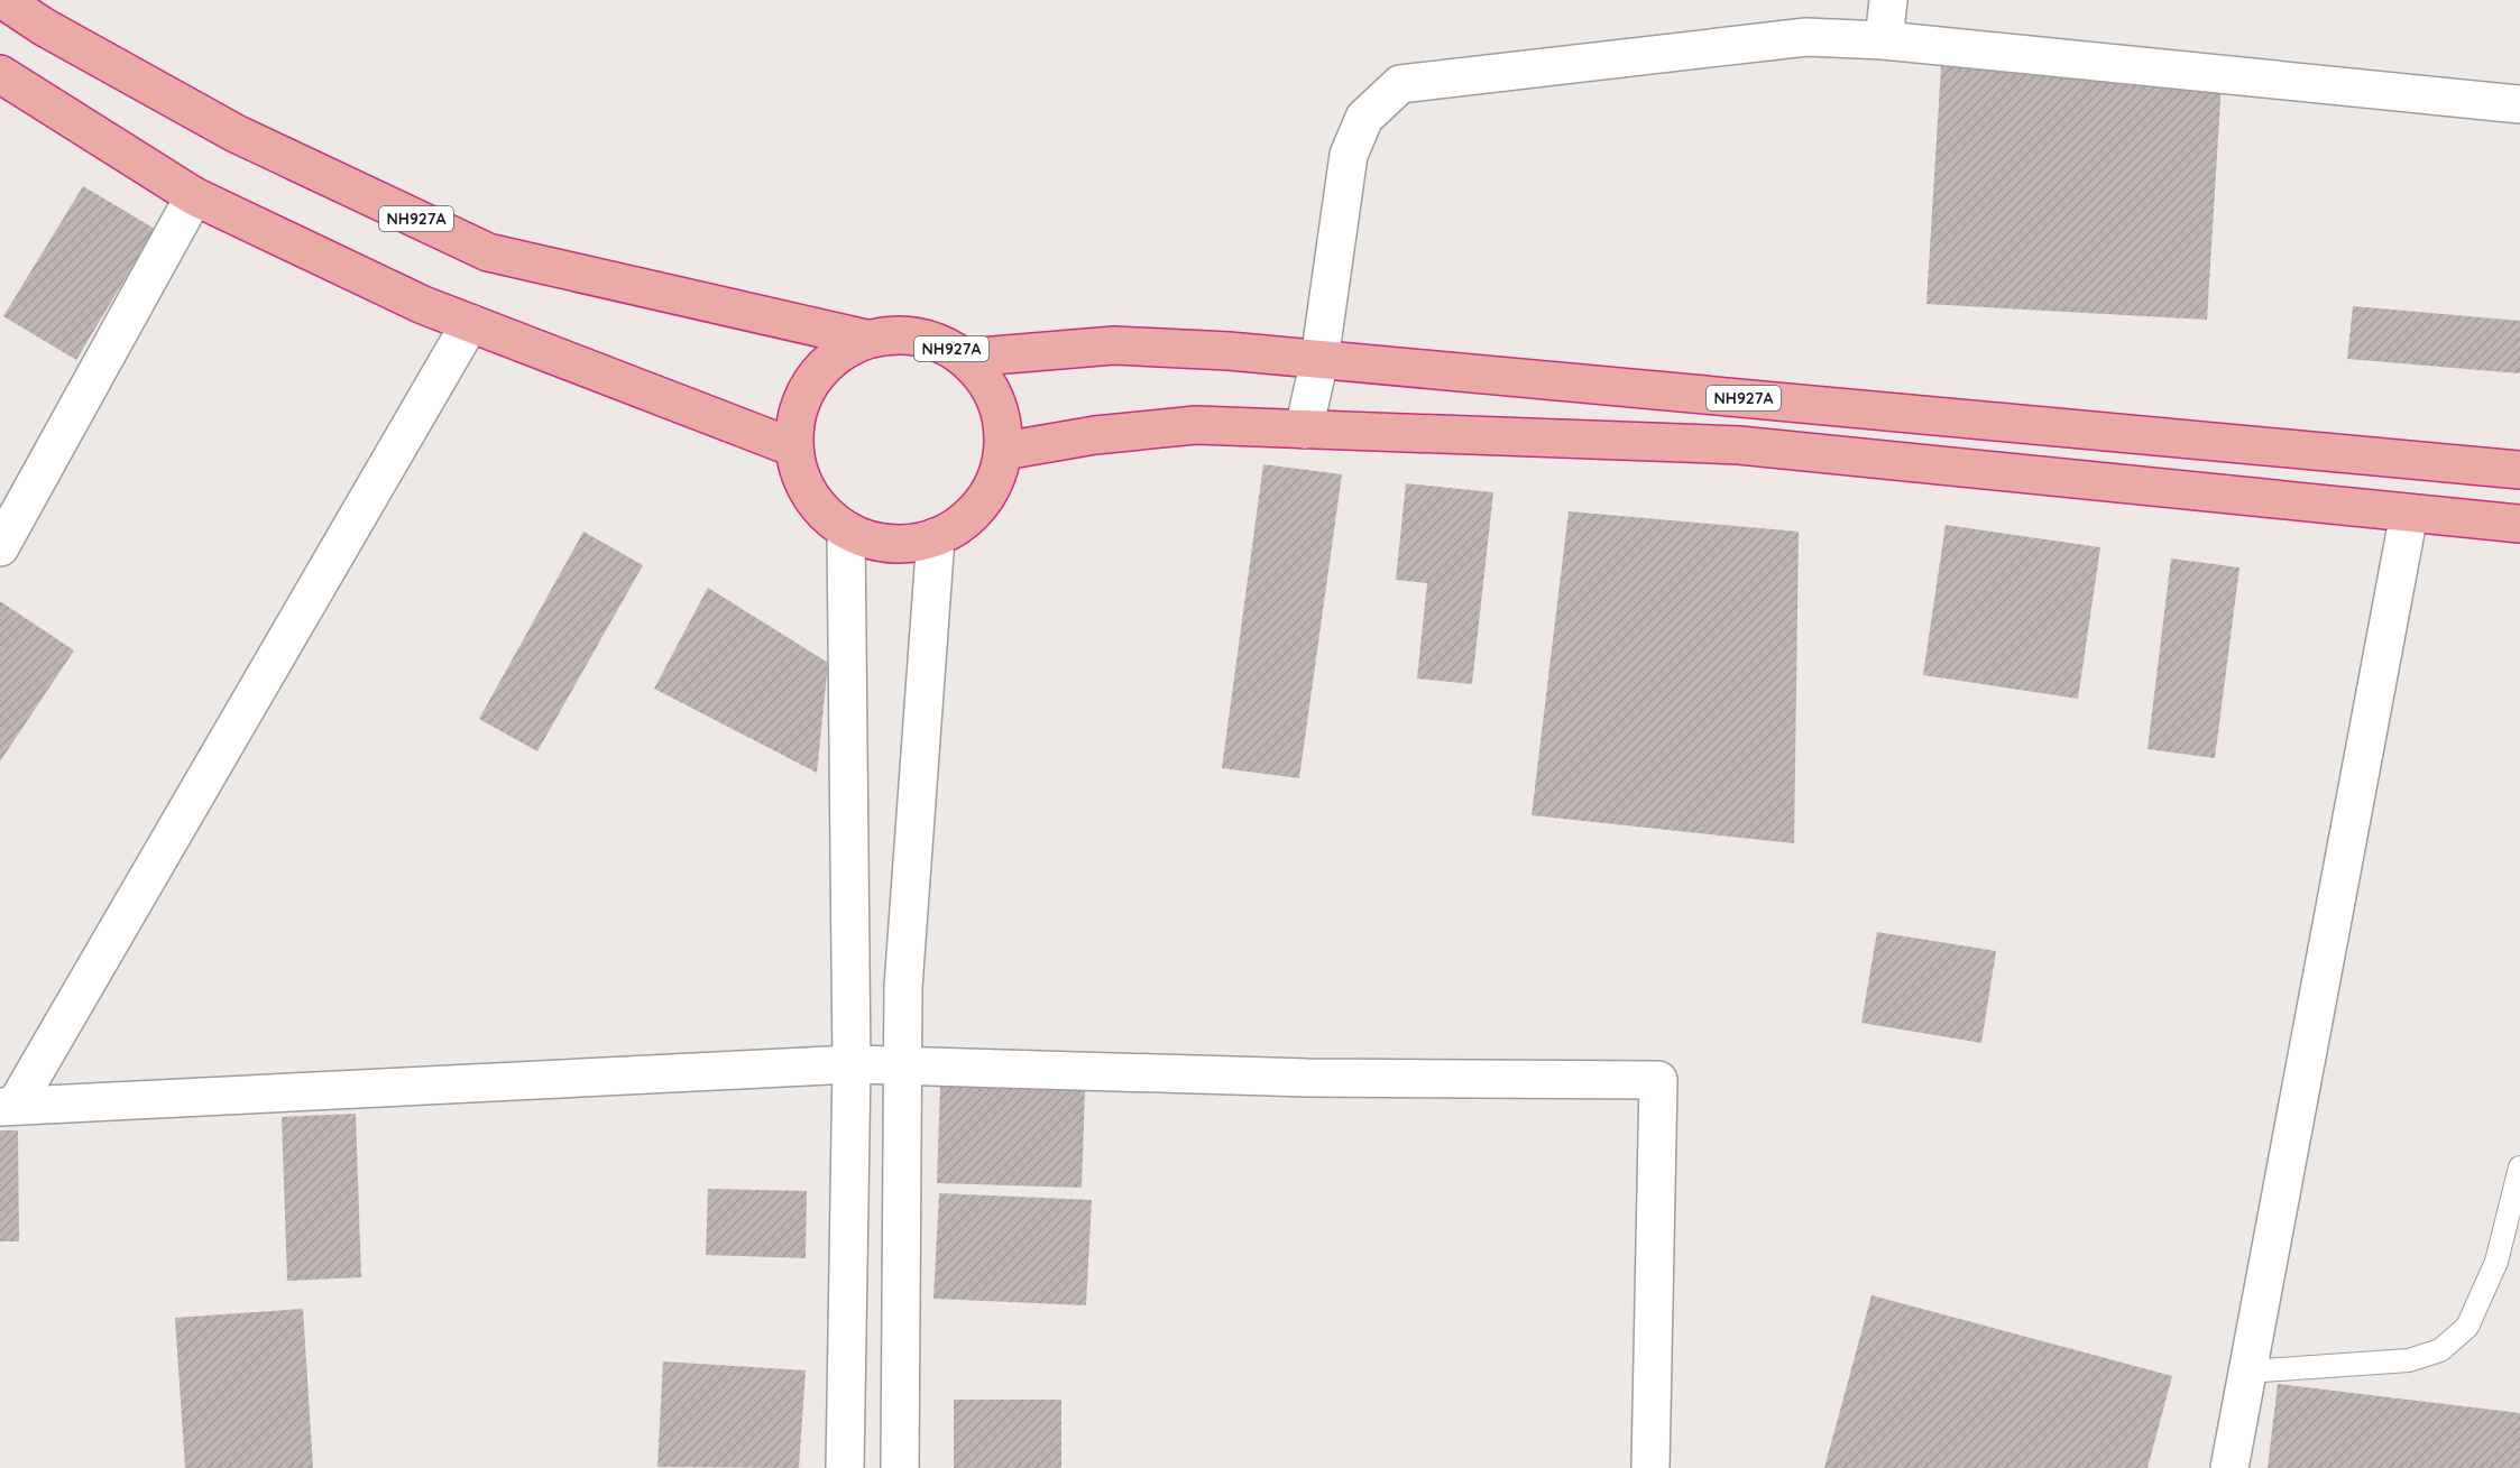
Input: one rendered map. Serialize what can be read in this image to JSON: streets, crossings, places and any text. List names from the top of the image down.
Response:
{
  "streets": {
    "highway": ["NH927A"]
  }
}
